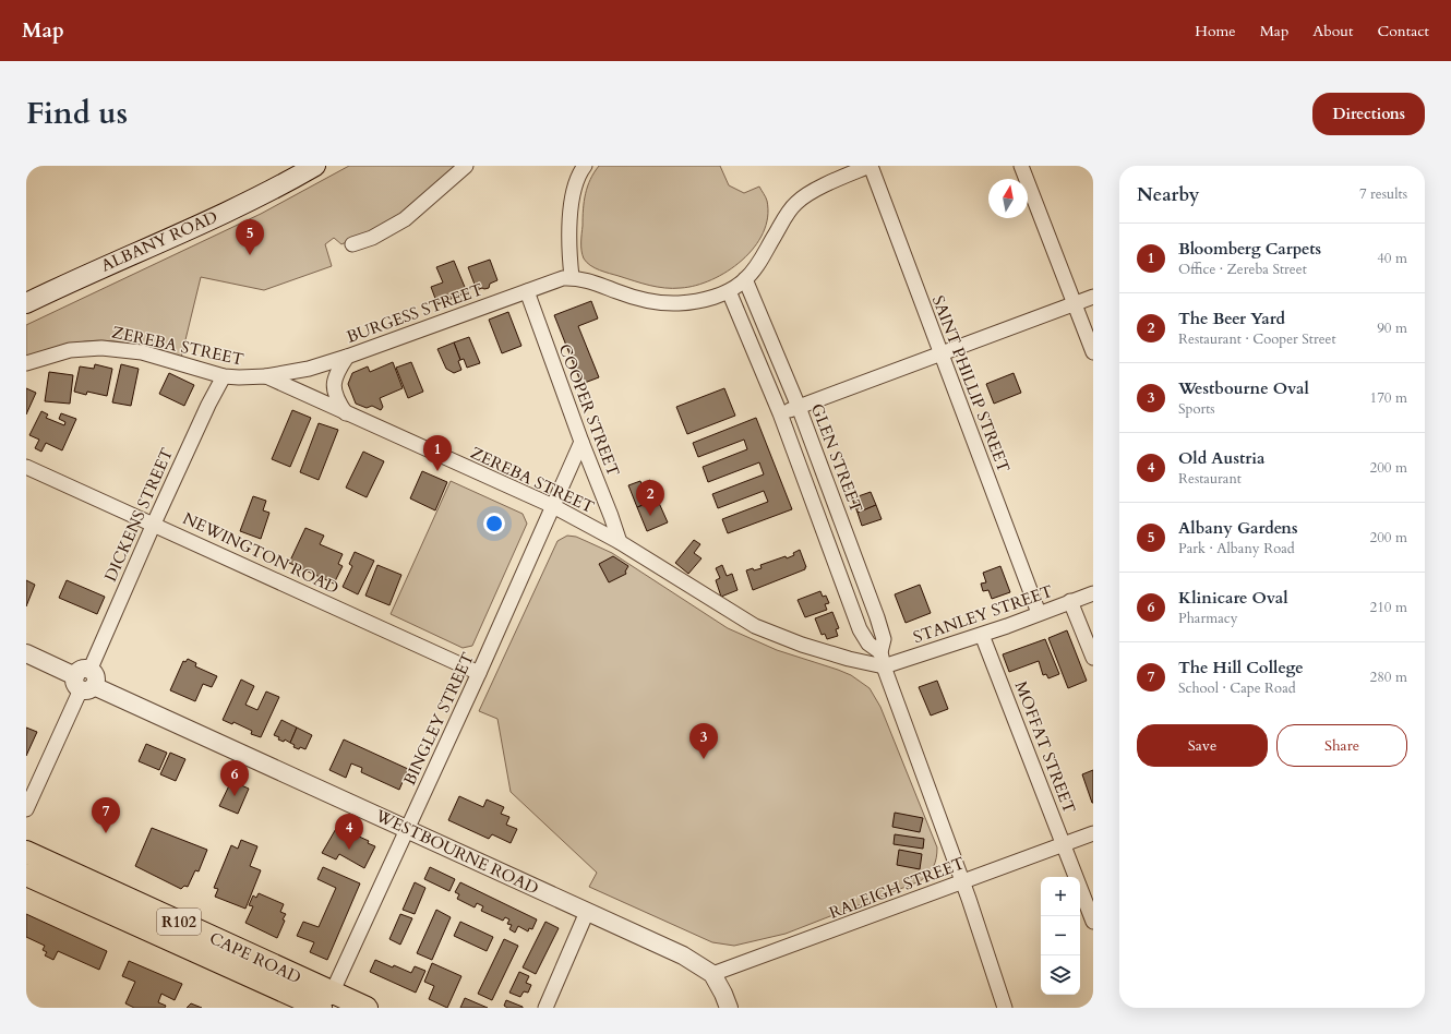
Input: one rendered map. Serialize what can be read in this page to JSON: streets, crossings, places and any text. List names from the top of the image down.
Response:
{
  "streets": {
    "main road": ["ALBANY ROAD", "R102", "CAPE ROAD"],
    "street": [
      "BURGESS STREET",
      "ZEREBA STREET",
      "SAINT PHILLIP STREET",
      "COOPER STREET",
      "GLEN STREET",
      "DICKENS STREET",
      "NEWINGTON ROAD",
      "STANLEY STREET",
      "BINGLEY STREET",
      "MOFFAT STREET",
      "WESTBOURNE ROAD",
      "RALEIGH STREET"
    ]
  },
  "crossings": [
    ["BURGESS STREET", "ZEREBA STREET"],
    ["BURGESS STREET", "COOPER STREET"],
    ["ZEREBA STREET", "COOPER STREET"],
    ["ZEREBA STREET", "GLEN STREET"],
    ["ZEREBA STREET", "DICKENS STREET"],
    ["ZEREBA STREET", "STANLEY STREET"],
    ["ZEREBA STREET", "BINGLEY STREET"],
    ["SAINT PHILLIP STREET", "STANLEY STREET"],
    ["COOPER STREET", "BINGLEY STREET"],
    ["GLEN STREET", "STANLEY STREET"],
    ["GLEN STREET", "RALEIGH STREET"],
    ["DICKENS STREET", "NEWINGTON ROAD"],
    ["DICKENS STREET", "WESTBOURNE ROAD"],
    ["NEWINGTON ROAD", "BINGLEY STREET"],
    ["STANLEY STREET", "MOFFAT STREET"],
    ["BINGLEY STREET", "WESTBOURNE ROAD"],
    ["BINGLEY STREET", "CAPE ROAD"],
    ["MOFFAT STREET", "RALEIGH STREET"],
    ["WESTBOURNE ROAD", "RALEIGH STREET"]
  ],
  "north": "top",
  "page": {
    "header": "Map",
    "nav": [
      "Home",
      "Map",
      "About",
      "Contact"
    ],
    "title": "Find us",
    "buttons": [
      "Directions",
      ["Save", "Share"]
    ],
    "heading": ["Nearby", "7 results"],
    "pins": [
      "5",
      "1",
      "2",
      "3",
      "6",
      "7",
      "4"
    ],
    "list": [
      {
        "mark": "1",
        "name": "Bloomberg Carpets",
        "note": "Office · Zereba Street",
        "value": "40 m"
      },
      {
        "mark": "2",
        "name": "The Beer Yard",
        "note": "Restaurant · Cooper Street",
        "value": "90 m"
      },
      {
        "mark": "3",
        "name": "Westbourne Oval",
        "note": "Sports",
        "value": "170 m"
      },
      {
        "mark": "4",
        "name": "Old Austria",
        "note": "Restaurant",
        "value": "200 m"
      },
      {
        "mark": "5",
        "name": "Albany Gardens",
        "note": "Park · Albany Road",
        "value": "200 m"
      },
      {
        "mark": "6",
        "name": "Klinicare Oval",
        "note": "Pharmacy",
        "value": "210 m"
      },
      {
        "mark": "7",
        "name": "The Hill College",
        "note": "School · Cape Road",
        "value": "280 m"
      }
    ],
    "map_buttons": ["+", "−"]
  }
}
